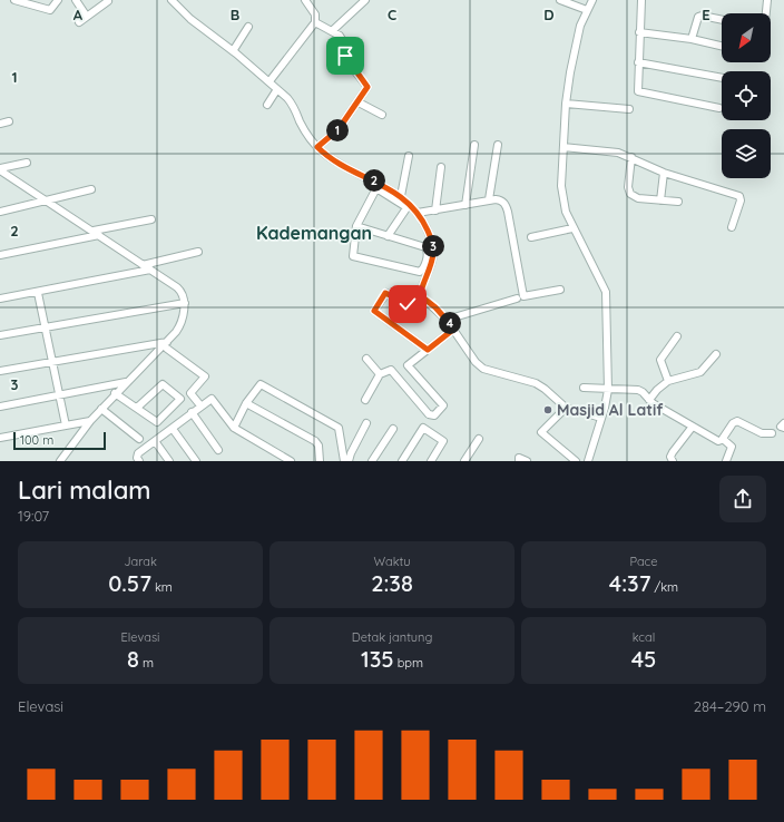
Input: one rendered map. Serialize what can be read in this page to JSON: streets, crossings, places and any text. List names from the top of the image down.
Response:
{
  "districts": ["Kademangan"],
  "places": ["Masjid Al Latif"],
  "scale_bar": "100 m",
  "north": "bottom left",
  "page": {
    "pins": [
      "1",
      "2",
      "3",
      "4"
    ],
    "scale": "100 m",
    "heading": ["Lari malam", "19:07"],
    "stats": [
      ["Jarak", "0.57 km"],
      ["Waktu", "2:38"],
      ["Pace", "4:37 /km"],
      ["Elevasi", "8 m"],
      ["Detak jantung", "135 bpm"],
      ["kcal", "45"]
    ],
    "chart": ["Elevasi", "284–290 m"]
  },
  "grid": {
    "columns": [
      "A",
      "B",
      "C",
      "D",
      "E"
    ],
    "rows": ["1", "2", "3"]
  }
}
